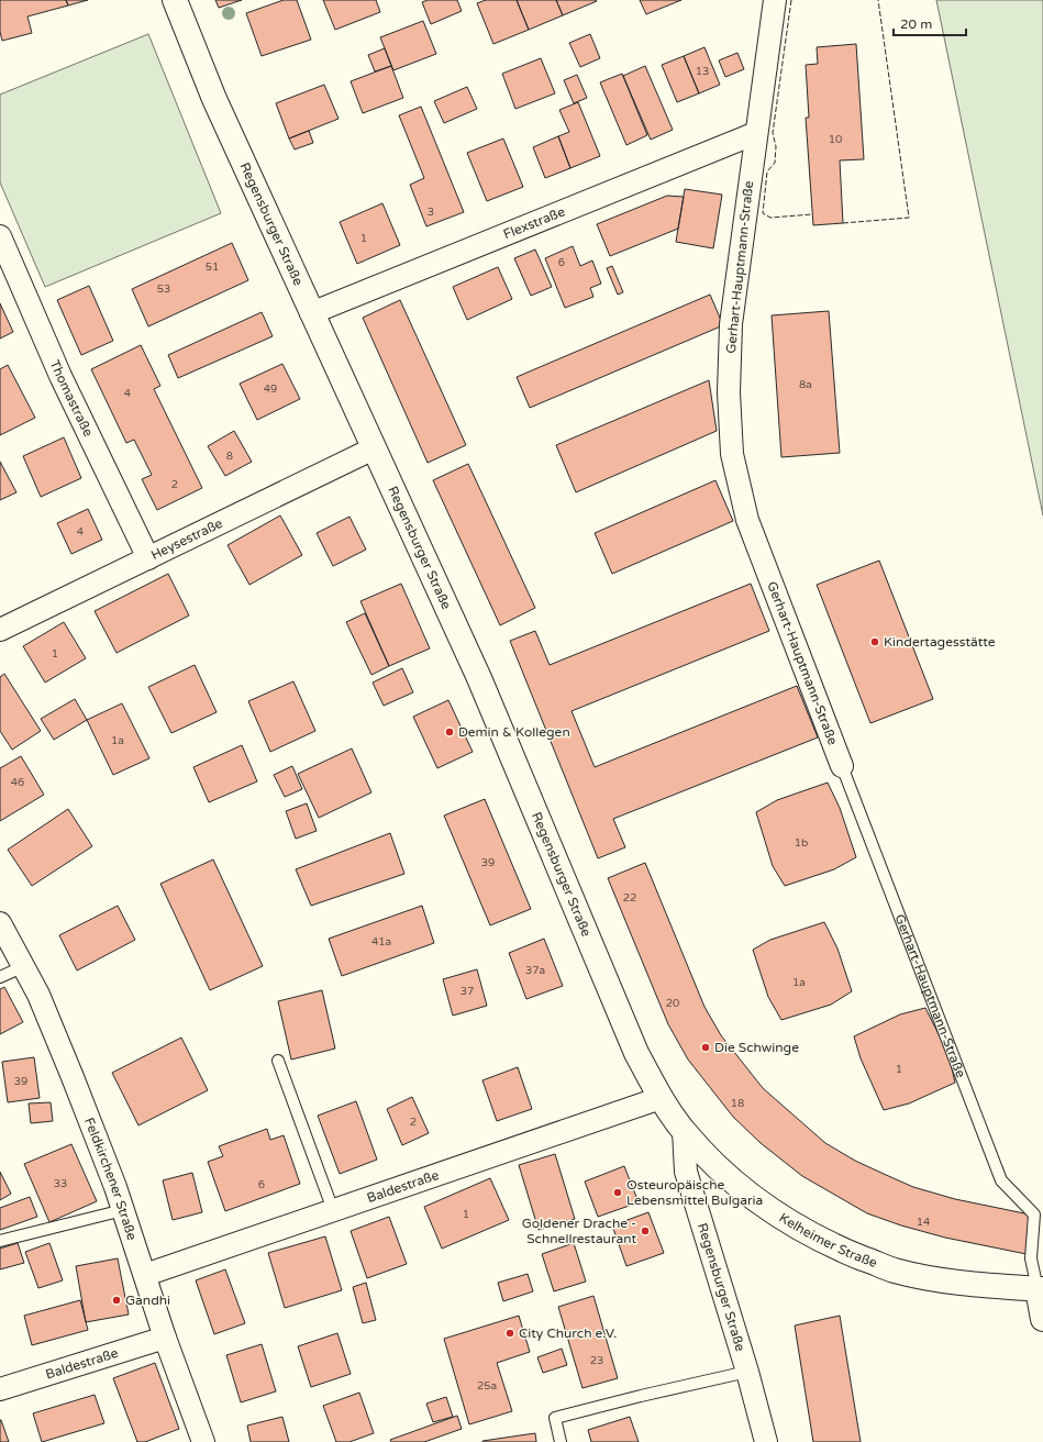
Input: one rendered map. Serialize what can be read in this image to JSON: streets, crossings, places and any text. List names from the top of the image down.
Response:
{
  "streets": {
    "street": [
      "Flexstraße",
      "Regensburger Straße",
      "Gerhart-Hauptmann-Straße",
      "Thomastraße",
      "Heysestraße",
      "Feldkirchener Straße",
      "Baldestraße",
      "Kelheimer Straße"
    ]
  },
  "crossings": [
    ["Flexstraße", "Regensburger Straße"],
    ["Flexstraße", "Gerhart-Hauptmann-Straße"],
    ["Regensburger Straße", "Heysestraße"],
    ["Regensburger Straße", "Baldestraße"],
    ["Regensburger Straße", "Kelheimer Straße"],
    ["Gerhart-Hauptmann-Straße", "Kelheimer Straße"],
    ["Thomastraße", "Heysestraße"],
    ["Feldkirchener Straße", "Baldestraße"],
    ["Baldestraße", "Kelheimer Straße"]
  ],
  "places": [
    "Kindertagesstätte",
    "Demin & Kollegen",
    "Die Schwinge",
    "Osteuropäische Lebensmittel Bulgaria",
    "Goldener Drache - Schnellrestaurant",
    "Gandhi",
    "City Church e.V."
  ],
  "house_numbers": [
    "13",
    "10",
    "3",
    "1",
    "6",
    "51",
    "53",
    "8a",
    "49",
    "4",
    "8",
    "2",
    "4",
    "1",
    "1a",
    "46",
    "1b",
    "39",
    "22",
    "41a",
    "37a",
    "1a",
    "37",
    "20",
    "1",
    "39",
    "18",
    "2",
    "33",
    "6",
    "1",
    "14",
    "23",
    "25a"
  ],
  "scale_bar": "20 m"
}
